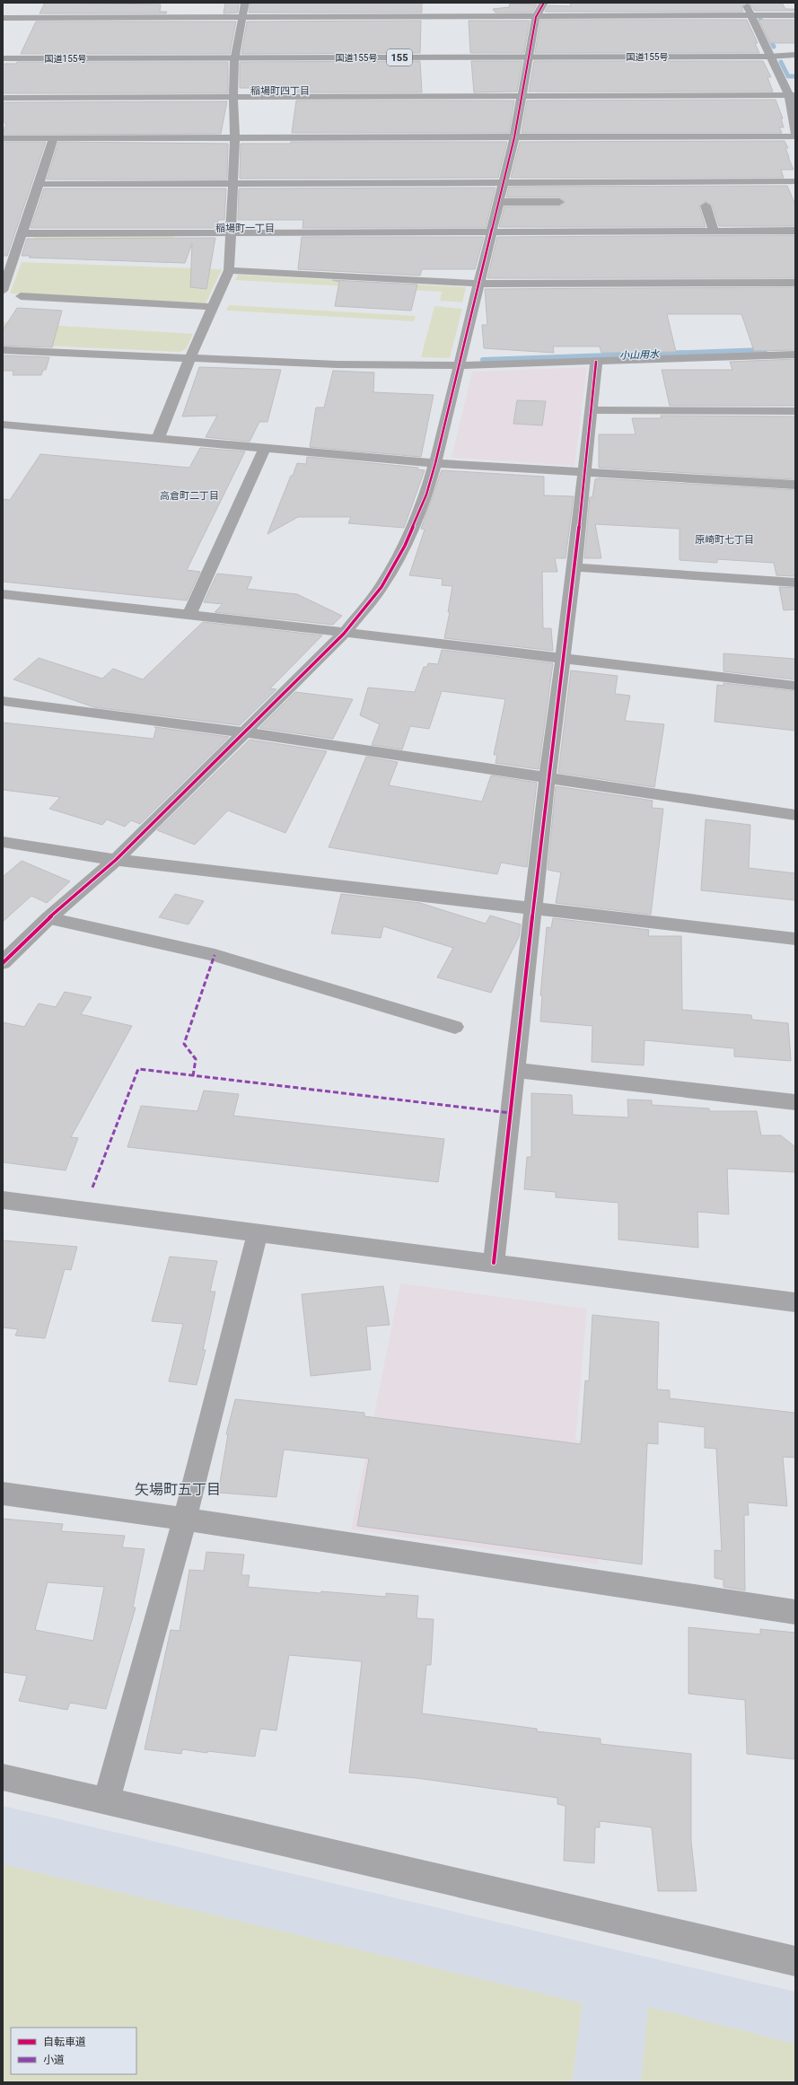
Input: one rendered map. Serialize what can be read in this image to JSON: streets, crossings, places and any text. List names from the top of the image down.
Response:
{
  "streets": {
    "highway": ["国道155号", "155"]
  },
  "districts": [
    "稲場町四丁目",
    "稲場町一丁目",
    "高倉町二丁目",
    "原崎町七丁目",
    "矢場町五丁目"
  ],
  "water": ["小山用水"],
  "legend": ["自転車道", "小道"]
}
